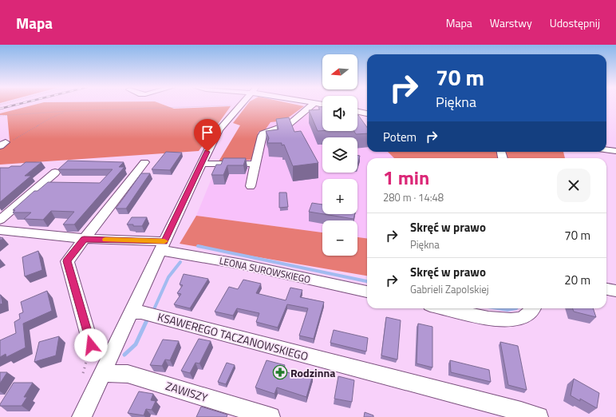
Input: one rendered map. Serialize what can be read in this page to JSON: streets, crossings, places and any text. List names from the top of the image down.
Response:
{
  "streets": {
    "street": ["LEONA SUROWSKIEGO", "KSAWEREGO TACZANOWSKIEGO", "ZAWISZY"]
  },
  "places": {
    "pharmacy": ["Rodzinna"]
  },
  "north": "left",
  "page": {
    "header": "Mapa",
    "nav": ["Mapa", "Warstwy", "Udostępnij"],
    "map_buttons": ["+", "−"],
    "turn": ["70 m", "Piękna"],
    "then": "Potem",
    "heading": ["1 min", "280 m · 14:48"],
    "list": [
      {
        "name": "Skręć w prawo",
        "note": "Piękna",
        "value": "70 m"
      },
      {
        "name": "Skręć w prawo",
        "note": "Gabrieli Zapolskiej",
        "value": "20 m"
      }
    ]
  }
}
